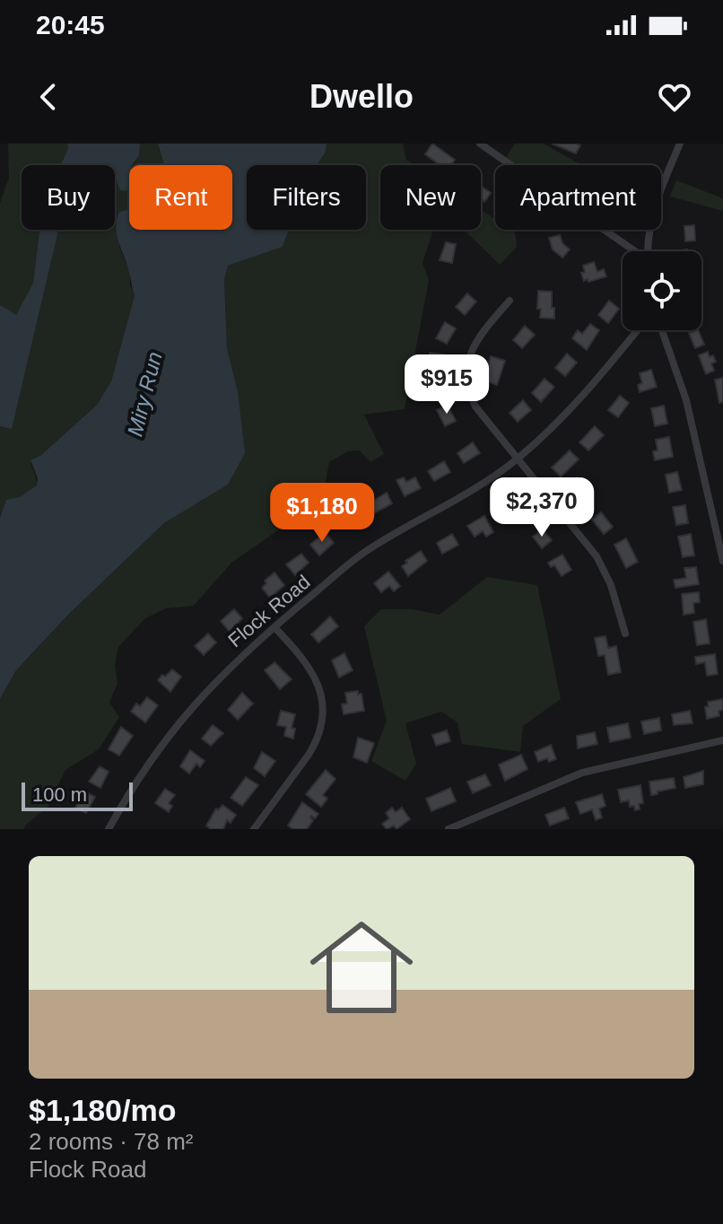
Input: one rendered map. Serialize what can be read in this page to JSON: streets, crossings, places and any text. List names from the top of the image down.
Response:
{
  "streets": {
    "street": ["Flock Road"]
  },
  "water": ["Miry Run"],
  "scale_bar": "100 m",
  "page": {
    "status": "20:45",
    "header": "Dwello",
    "chip": [
      "Buy",
      "Rent",
      "Filters",
      "New",
      "Apartment"
    ],
    "price": ["$915", "$2,370", "$1,180"],
    "scale": "100 m",
    "list": [
      {
        "name": "$1,180/mo",
        "note": "2 rooms · 78 m² · Flock Road"
      }
    ]
  }
}
